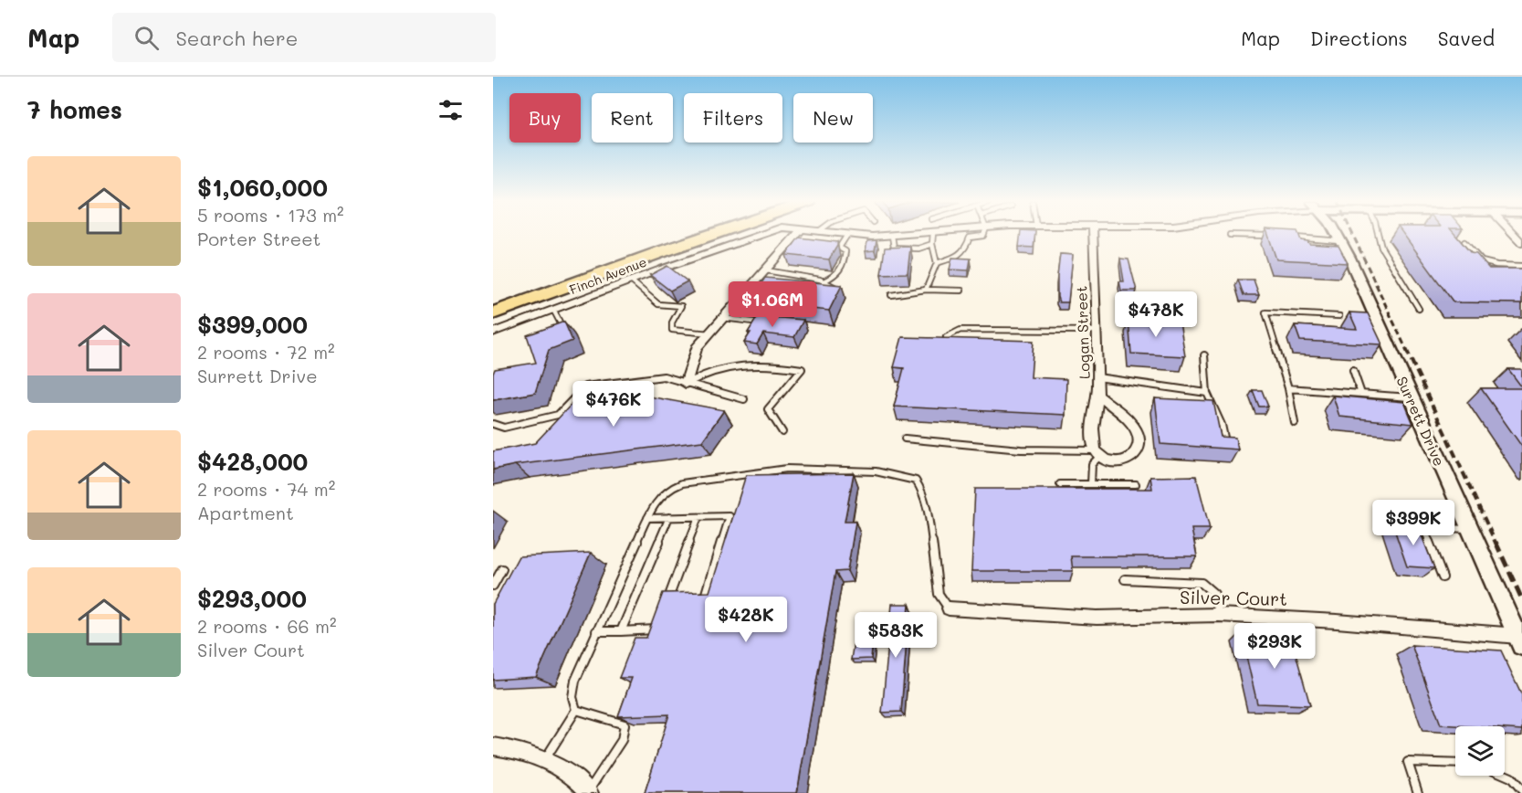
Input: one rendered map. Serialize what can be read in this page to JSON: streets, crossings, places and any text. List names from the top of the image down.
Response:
{
  "streets": {
    "street": [
      "Finch Avenue",
      "Logan Street",
      "Surrett Drive",
      "Silver Court"
    ]
  },
  "crossings": [
    ["Surrett Drive", "Silver Court"]
  ],
  "page": {
    "header": "Map",
    "search": "Search here",
    "nav": ["Map", "Directions", "Saved"],
    "heading": "7 homes",
    "chip": [
      "Buy",
      "Rent",
      "Filters",
      "New"
    ],
    "list": [
      {
        "name": "$1,060,000",
        "note": "5 rooms · 173 m² · Porter Street"
      },
      {
        "name": "$399,000",
        "note": "2 rooms · 72 m² · Surrett Drive"
      },
      {
        "name": "$428,000",
        "note": "2 rooms · 74 m² · Apartment"
      },
      {
        "name": "$293,000",
        "note": "2 rooms · 66 m² · Silver Court"
      }
    ],
    "price": [
      "$1.06M",
      "$478K",
      "$476K",
      "$399K",
      "$428K",
      "$583K",
      "$293K"
    ]
  }
}
